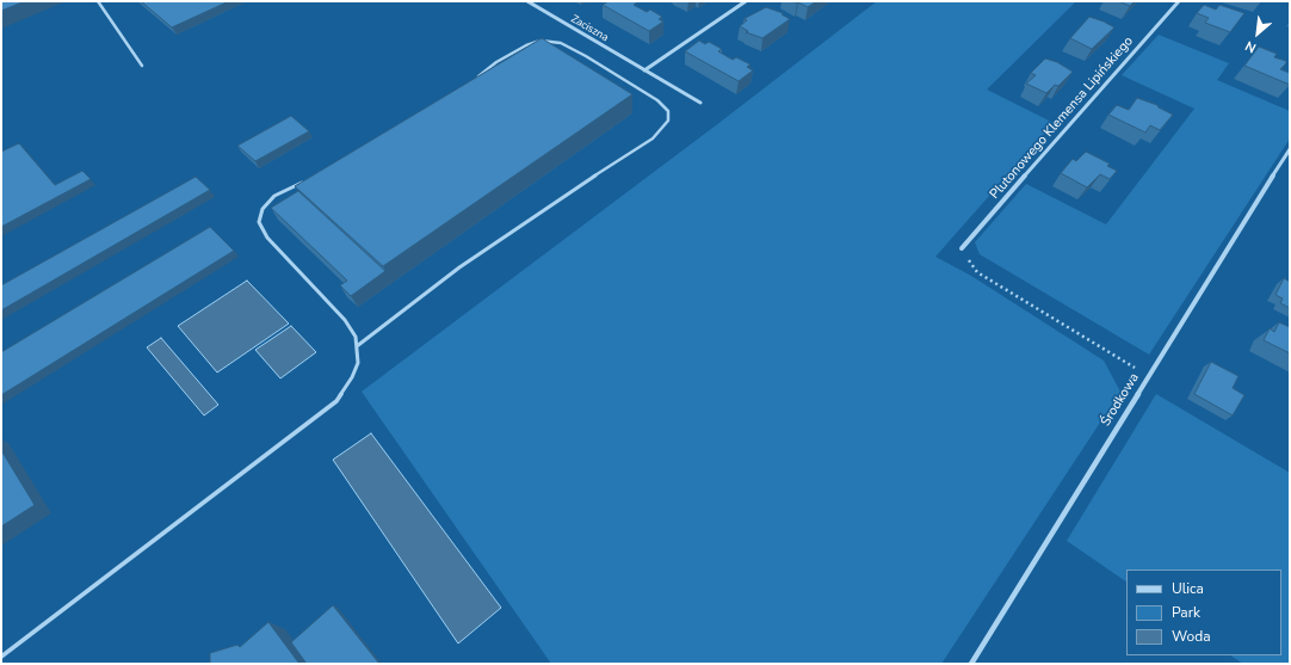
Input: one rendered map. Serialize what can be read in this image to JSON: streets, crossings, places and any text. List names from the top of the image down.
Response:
{
  "streets": {
    "street": ["Zaciszna", "Plutonowego Klemensa Lipińskiego", "Środkowa"]
  },
  "legend": ["Ulica", "Park", "Woda"],
  "north": "bottom left"
}
